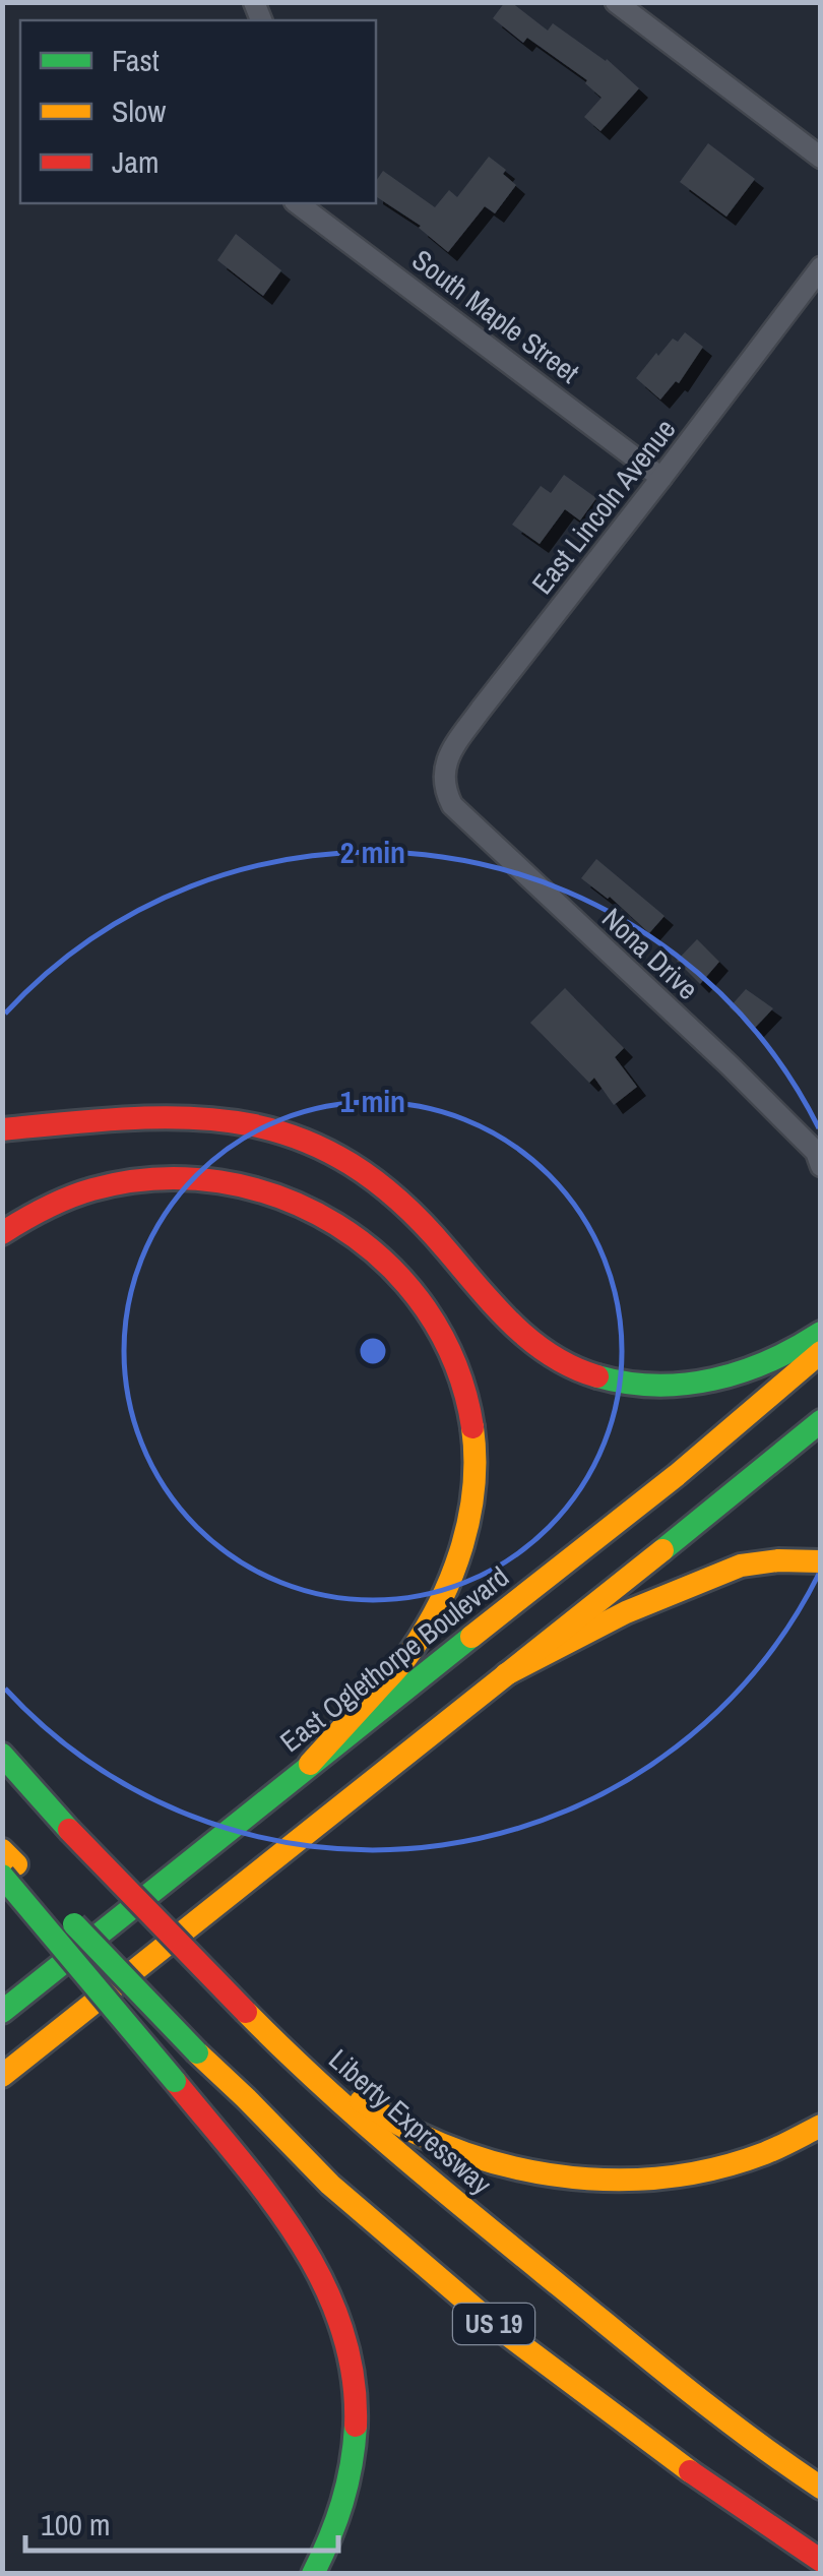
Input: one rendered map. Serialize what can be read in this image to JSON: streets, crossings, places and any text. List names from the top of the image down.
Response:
{
  "streets": {
    "main road": ["East Oglethorpe Boulevard", "Liberty Expressway", "US 19"],
    "street": ["South Maple Street", "East Lincoln Avenue", "Nona Drive"]
  },
  "crossings": [
    ["South Maple Street", "East Lincoln Avenue"],
    ["East Lincoln Avenue", "Nona Drive"]
  ],
  "legend": ["Fast", "Slow", "Jam"],
  "scale_bar": "100 m",
  "rings": ["2 min", "1 min"]
}
